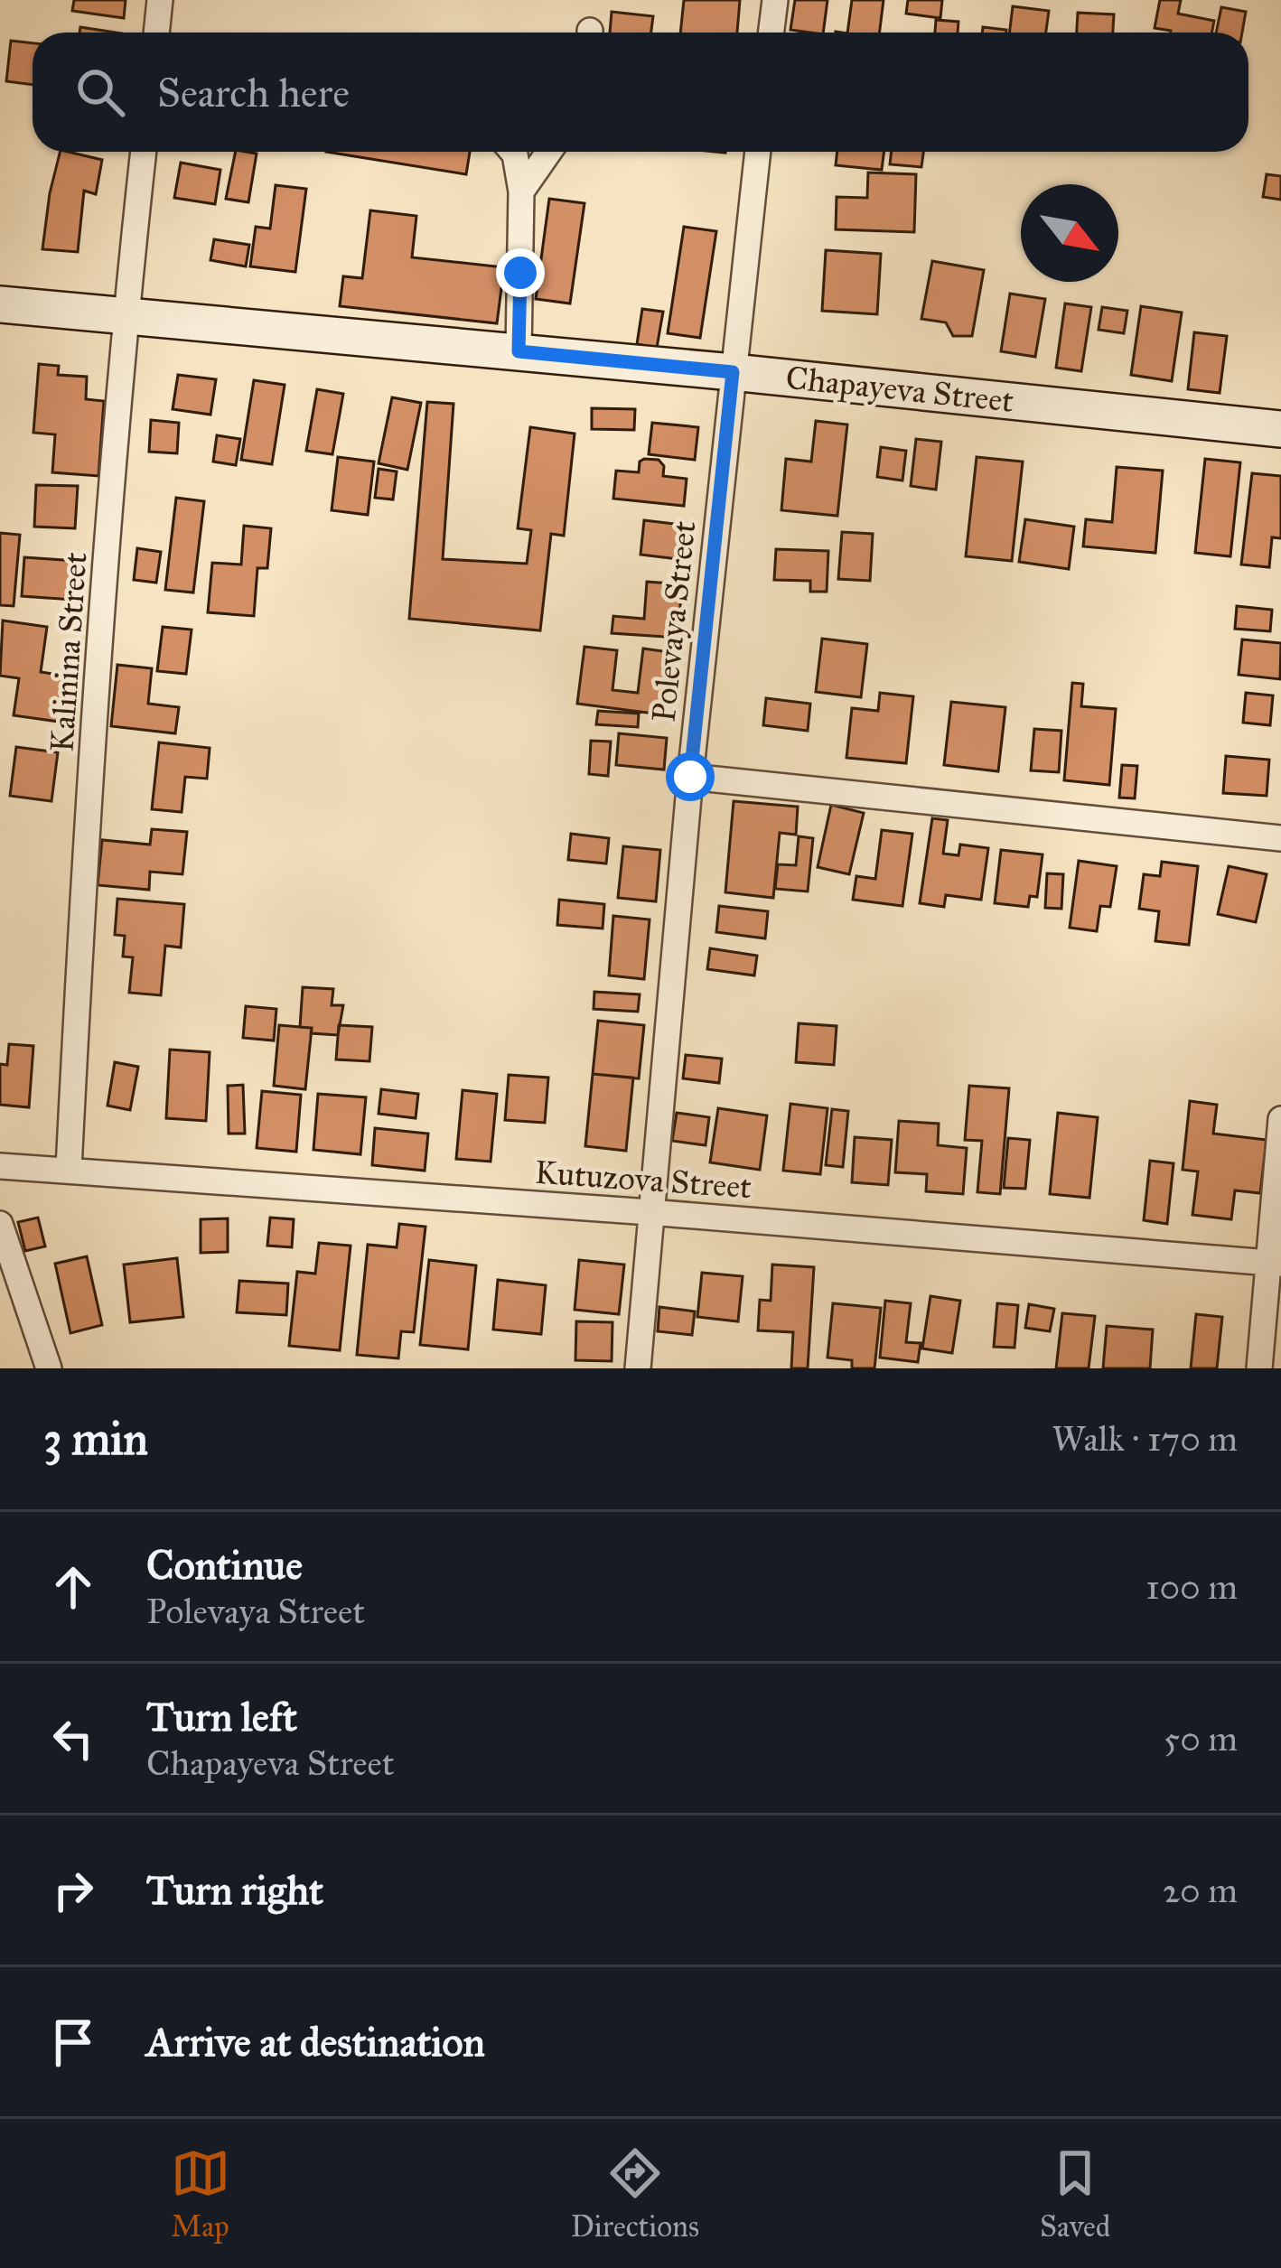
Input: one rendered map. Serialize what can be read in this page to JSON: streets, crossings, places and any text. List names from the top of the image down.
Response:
{
  "streets": {
    "street": [
      "Chapayeva Street",
      "Polevaya Street",
      "Kalinina Street",
      "Kutuzova Street"
    ]
  },
  "crossings": [
    ["Chapayeva Street", "Polevaya Street"],
    ["Chapayeva Street", "Kalinina Street"],
    ["Polevaya Street", "Kutuzova Street"],
    ["Kalinina Street", "Kutuzova Street"]
  ],
  "north": "bottom right",
  "page": {
    "search": "Search here",
    "heading": ["3 min", "Walk · 170 m"],
    "list": [
      ["Continue", "Polevaya Street", "100 m"],
      ["Turn left", "Chapayeva Street", "50 m"],
      ["Turn right", "20 m"],
      "Arrive at destination"
    ],
    "nav": ["Map", "Directions", "Saved"]
  }
}
